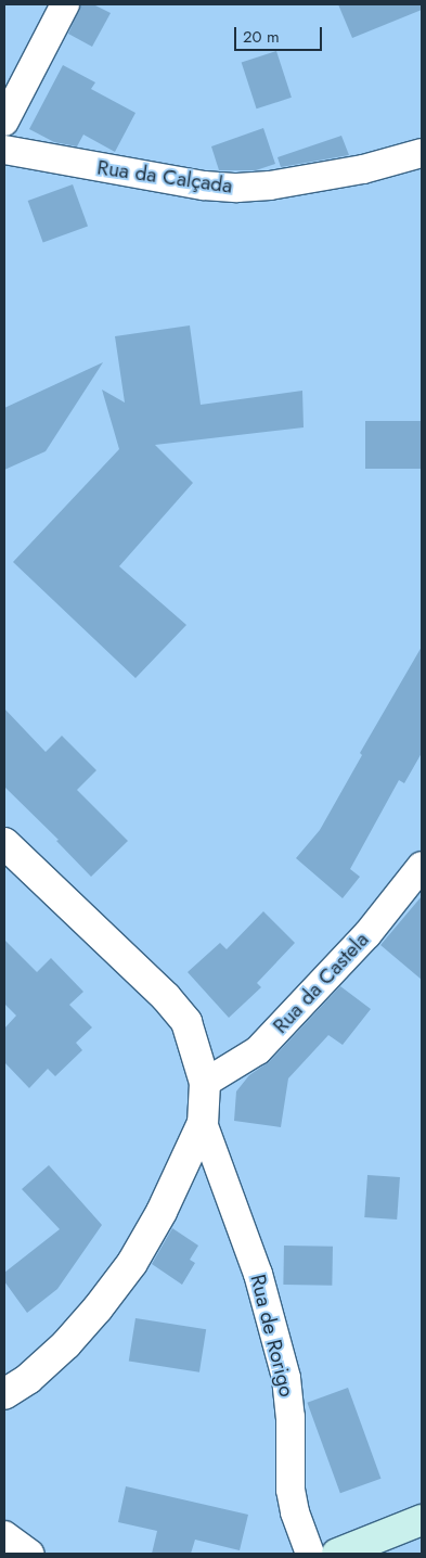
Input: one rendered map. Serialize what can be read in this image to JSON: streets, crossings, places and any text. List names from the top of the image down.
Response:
{
  "streets": {
    "street": ["Rua da Calçada", "Rua da Castela", "Rua de Rorigo"]
  },
  "scale_bar": "20 m"
}
